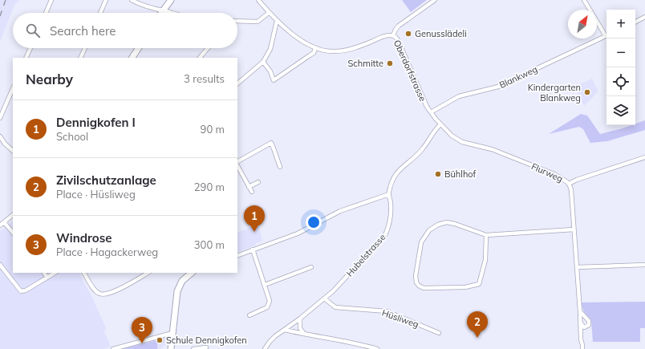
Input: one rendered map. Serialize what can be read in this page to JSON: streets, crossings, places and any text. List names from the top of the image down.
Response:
{
  "streets": {
    "street": [
      "Oberdorfstrasse",
      "Blankweg",
      "Flurweg",
      "Hubelstrasse",
      "Hüsliweg"
    ]
  },
  "crossings": [
    ["Oberdorfstrasse", "Blankweg"],
    ["Oberdorfstrasse", "Flurweg"],
    ["Oberdorfstrasse", "Hubelstrasse"],
    ["Flurweg", "Hubelstrasse"],
    ["Hubelstrasse", "Hüsliweg"]
  ],
  "places": [
    "Genusslädeli",
    "Schmitte",
    "Kindergarten Blankweg",
    "Bühlhof",
    "Schule Dennigkofen"
  ],
  "north": "top right",
  "page": {
    "map_buttons": ["+", "−"],
    "search": "Search here",
    "heading": ["Nearby", "3 results"],
    "list": [
      {
        "mark": "1",
        "name": "Dennigkofen I",
        "note": "School",
        "value": "90 m"
      },
      {
        "mark": "2",
        "name": "Zivilschutzanlage",
        "note": "Place · Hüsliweg",
        "value": "290 m"
      },
      {
        "mark": "3",
        "name": "Windrose",
        "note": "Place · Hagackerweg",
        "value": "300 m"
      }
    ],
    "pins": ["1", "2", "3"]
  }
}
